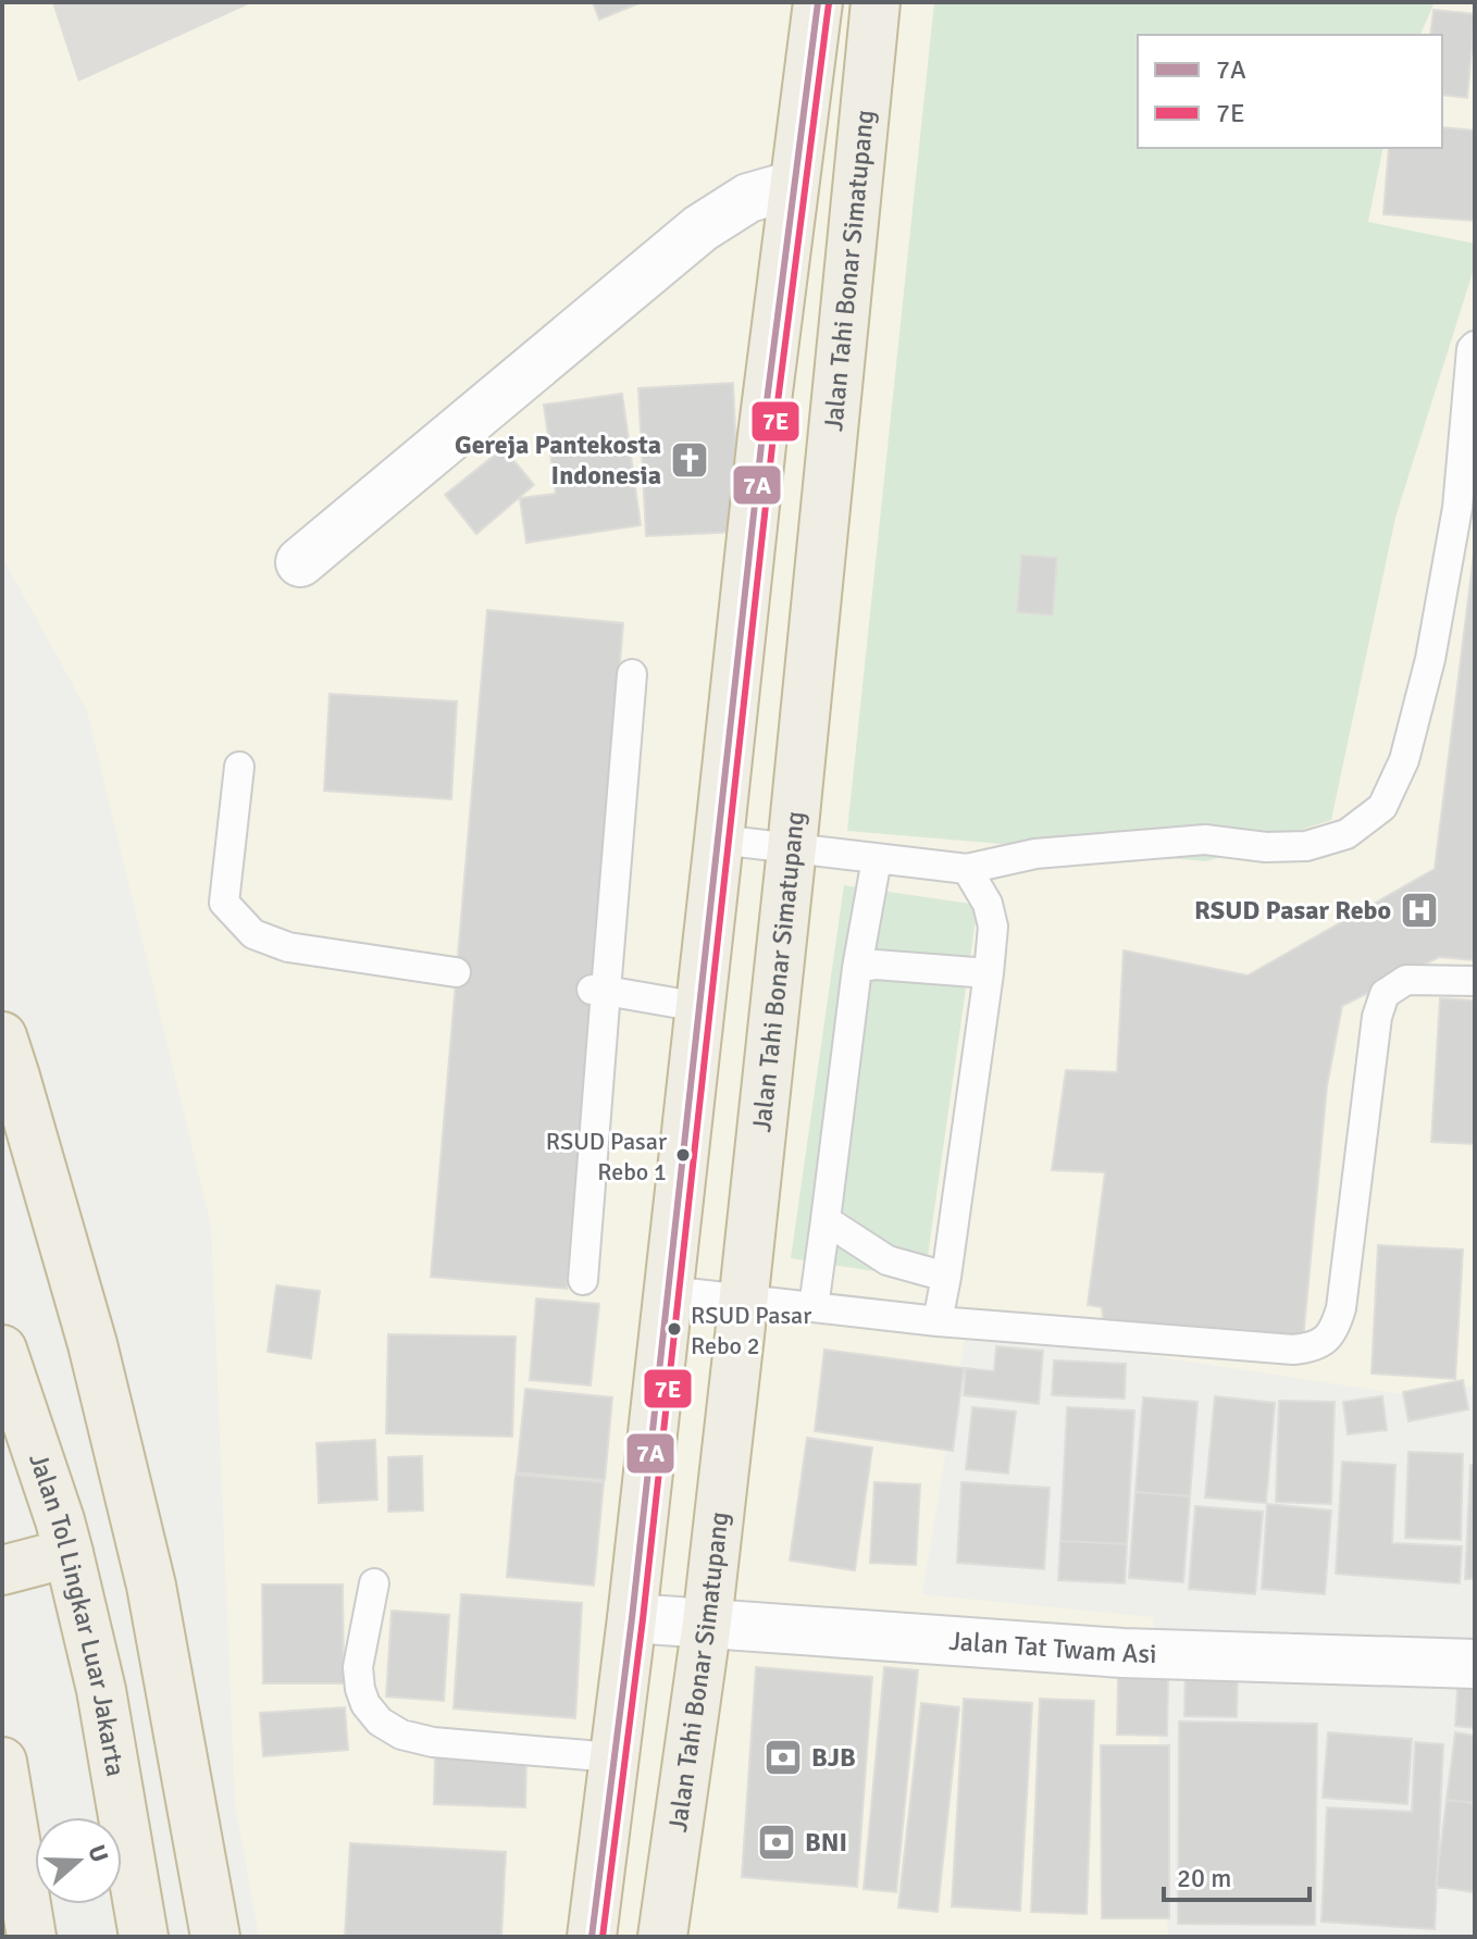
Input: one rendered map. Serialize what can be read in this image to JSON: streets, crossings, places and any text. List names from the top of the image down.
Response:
{
  "streets": {
    "highway": ["Jalan Tahi Bonar Simatupang", "Jalan Tol Lingkar Luar Jakarta"],
    "street": ["Jalan Tat Twam Asi"]
  },
  "crossings": [
    ["Jalan Tahi Bonar Simatupang", "Jalan Tat Twam Asi"]
  ],
  "places": {
    "church": ["Gereja Pantekosta Indonesia"],
    "hospital": ["RSUD Pasar Rebo"],
    "other": ["RSUD Pasar Rebo 1", "RSUD Pasar Rebo 2"],
    "bank": ["BJB", "BNI"]
  },
  "lines": ["transit line 7A", "transit line 7E"],
  "legend": ["7A", "7E"],
  "scale_bar": "20 m",
  "north": "right"
}
